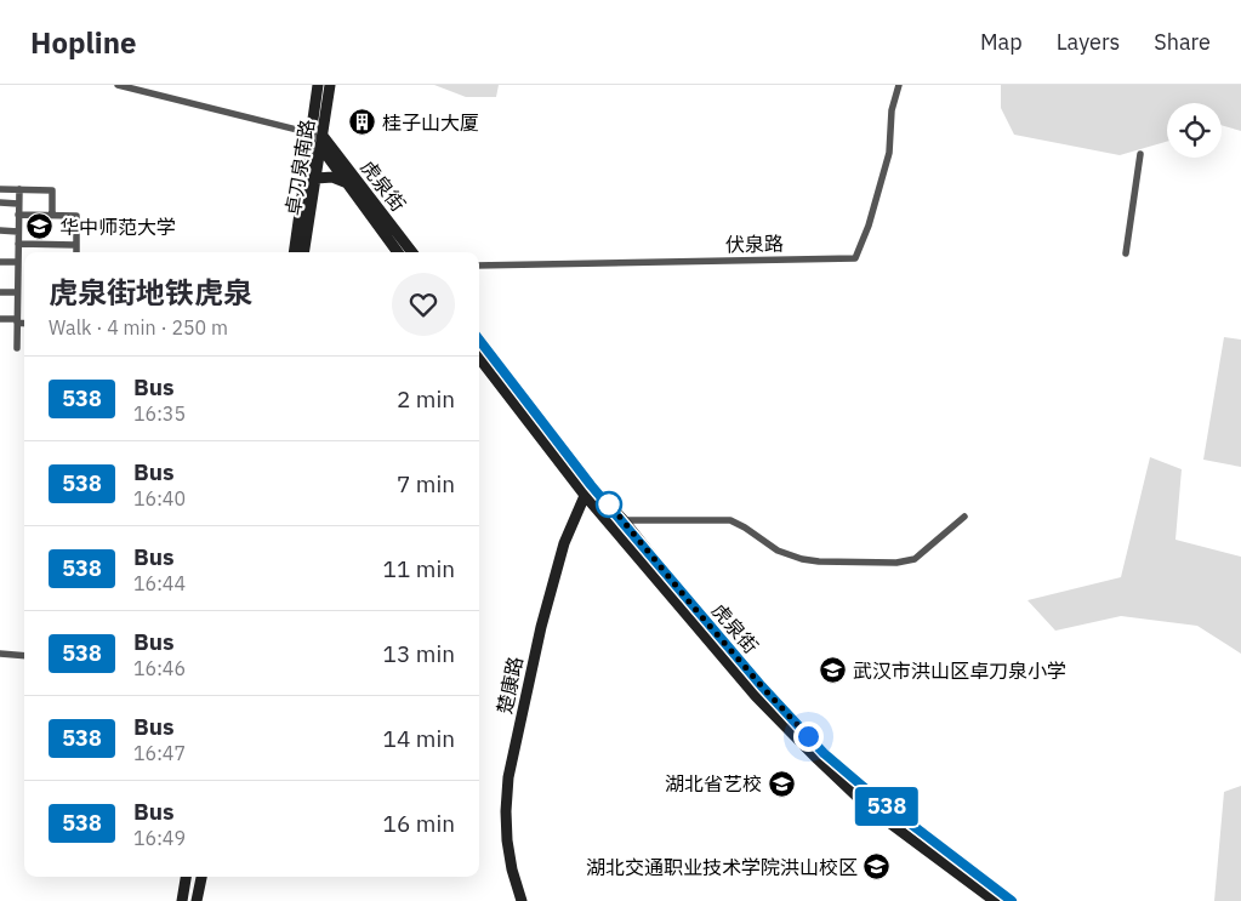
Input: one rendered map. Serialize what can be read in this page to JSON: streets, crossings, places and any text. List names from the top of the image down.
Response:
{
  "streets": {
    "main road": ["卓刀泉南路", "虎泉街", "楚康路"],
    "street": ["伏泉路"]
  },
  "crossings": [
    ["卓刀泉南路", "虎泉街"],
    ["虎泉街", "楚康路"]
  ],
  "places": {
    "building": ["桂子山大厦"],
    "school or university": [
      "华中师范大学",
      "武汉市洪山区卓刀泉小学",
      "湖北省艺校",
      "湖北交通职业技术学院洪山校区"
    ]
  },
  "lines": ["bus line 538"],
  "page": {
    "header": "Hopline",
    "nav": ["Map", "Layers", "Share"],
    "on_map": "538",
    "heading": ["虎泉街地铁虎泉", "Walk · 4 min · 250 m"],
    "list": [
      {
        "mark": "538",
        "name": "Bus",
        "note": "16:35",
        "value": "2 min"
      },
      {
        "mark": "538",
        "name": "Bus",
        "note": "16:40",
        "value": "7 min"
      },
      {
        "mark": "538",
        "name": "Bus",
        "note": "16:44",
        "value": "11 min"
      },
      {
        "mark": "538",
        "name": "Bus",
        "note": "16:46",
        "value": "13 min"
      },
      {
        "mark": "538",
        "name": "Bus",
        "note": "16:47",
        "value": "14 min"
      },
      {
        "mark": "538",
        "name": "Bus",
        "note": "16:49",
        "value": "16 min"
      }
    ]
  }
}
